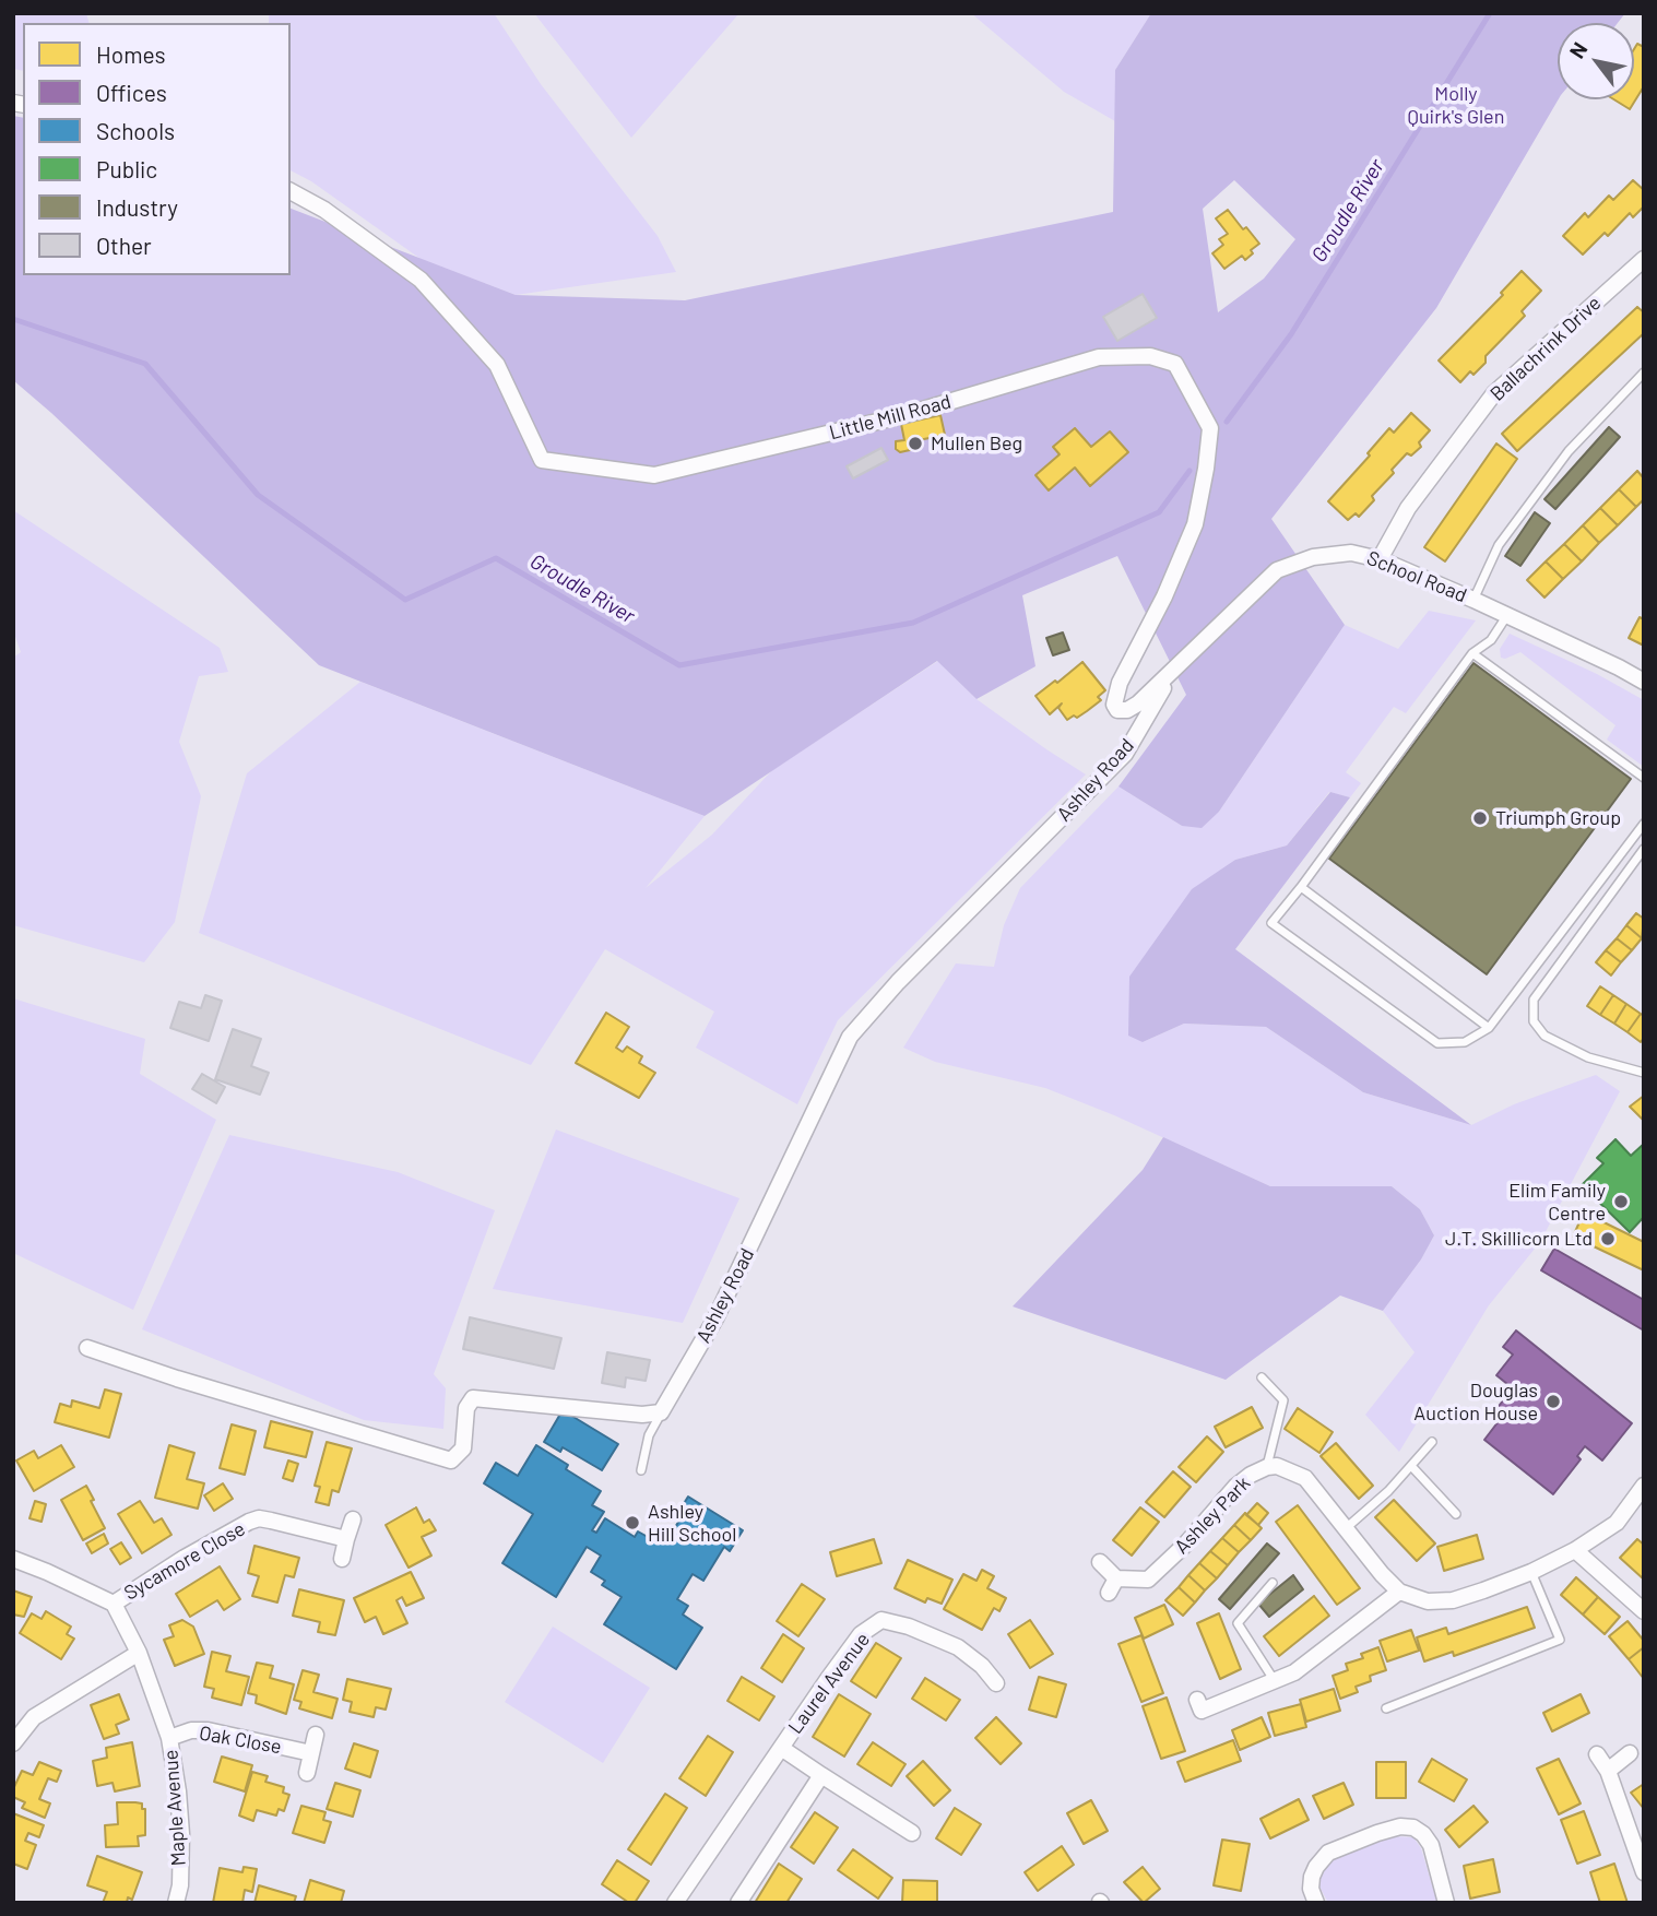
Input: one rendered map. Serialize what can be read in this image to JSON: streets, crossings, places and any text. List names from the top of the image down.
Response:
{
  "streets": {
    "street": [
      "Ballachrink Drive",
      "Little Mill Road",
      "School Road",
      "Ashley Road",
      "Ashley Park",
      "Sycamore Close",
      "Laurel Avenue",
      "Oak Close",
      "Maple Avenue"
    ]
  },
  "crossings": [
    ["Ballachrink Drive", "School Road"],
    ["Little Mill Road", "School Road"],
    ["Little Mill Road", "Ashley Road"],
    ["School Road", "Ashley Road"],
    ["Sycamore Close", "Maple Avenue"],
    ["Oak Close", "Maple Avenue"]
  ],
  "water": ["Groudle River"],
  "parks": ["Molly Quirk's Glen"],
  "places": [
    "Mullen Beg",
    "Triumph Group",
    "Elim Family Centre",
    "J.T. Skillicorn Ltd",
    "Douglas Auction House",
    "Ashley Hill School"
  ],
  "legend": [
    "Homes",
    "Offices",
    "Schools",
    "Public",
    "Industry",
    "Other"
  ],
  "north": "top left"
}
